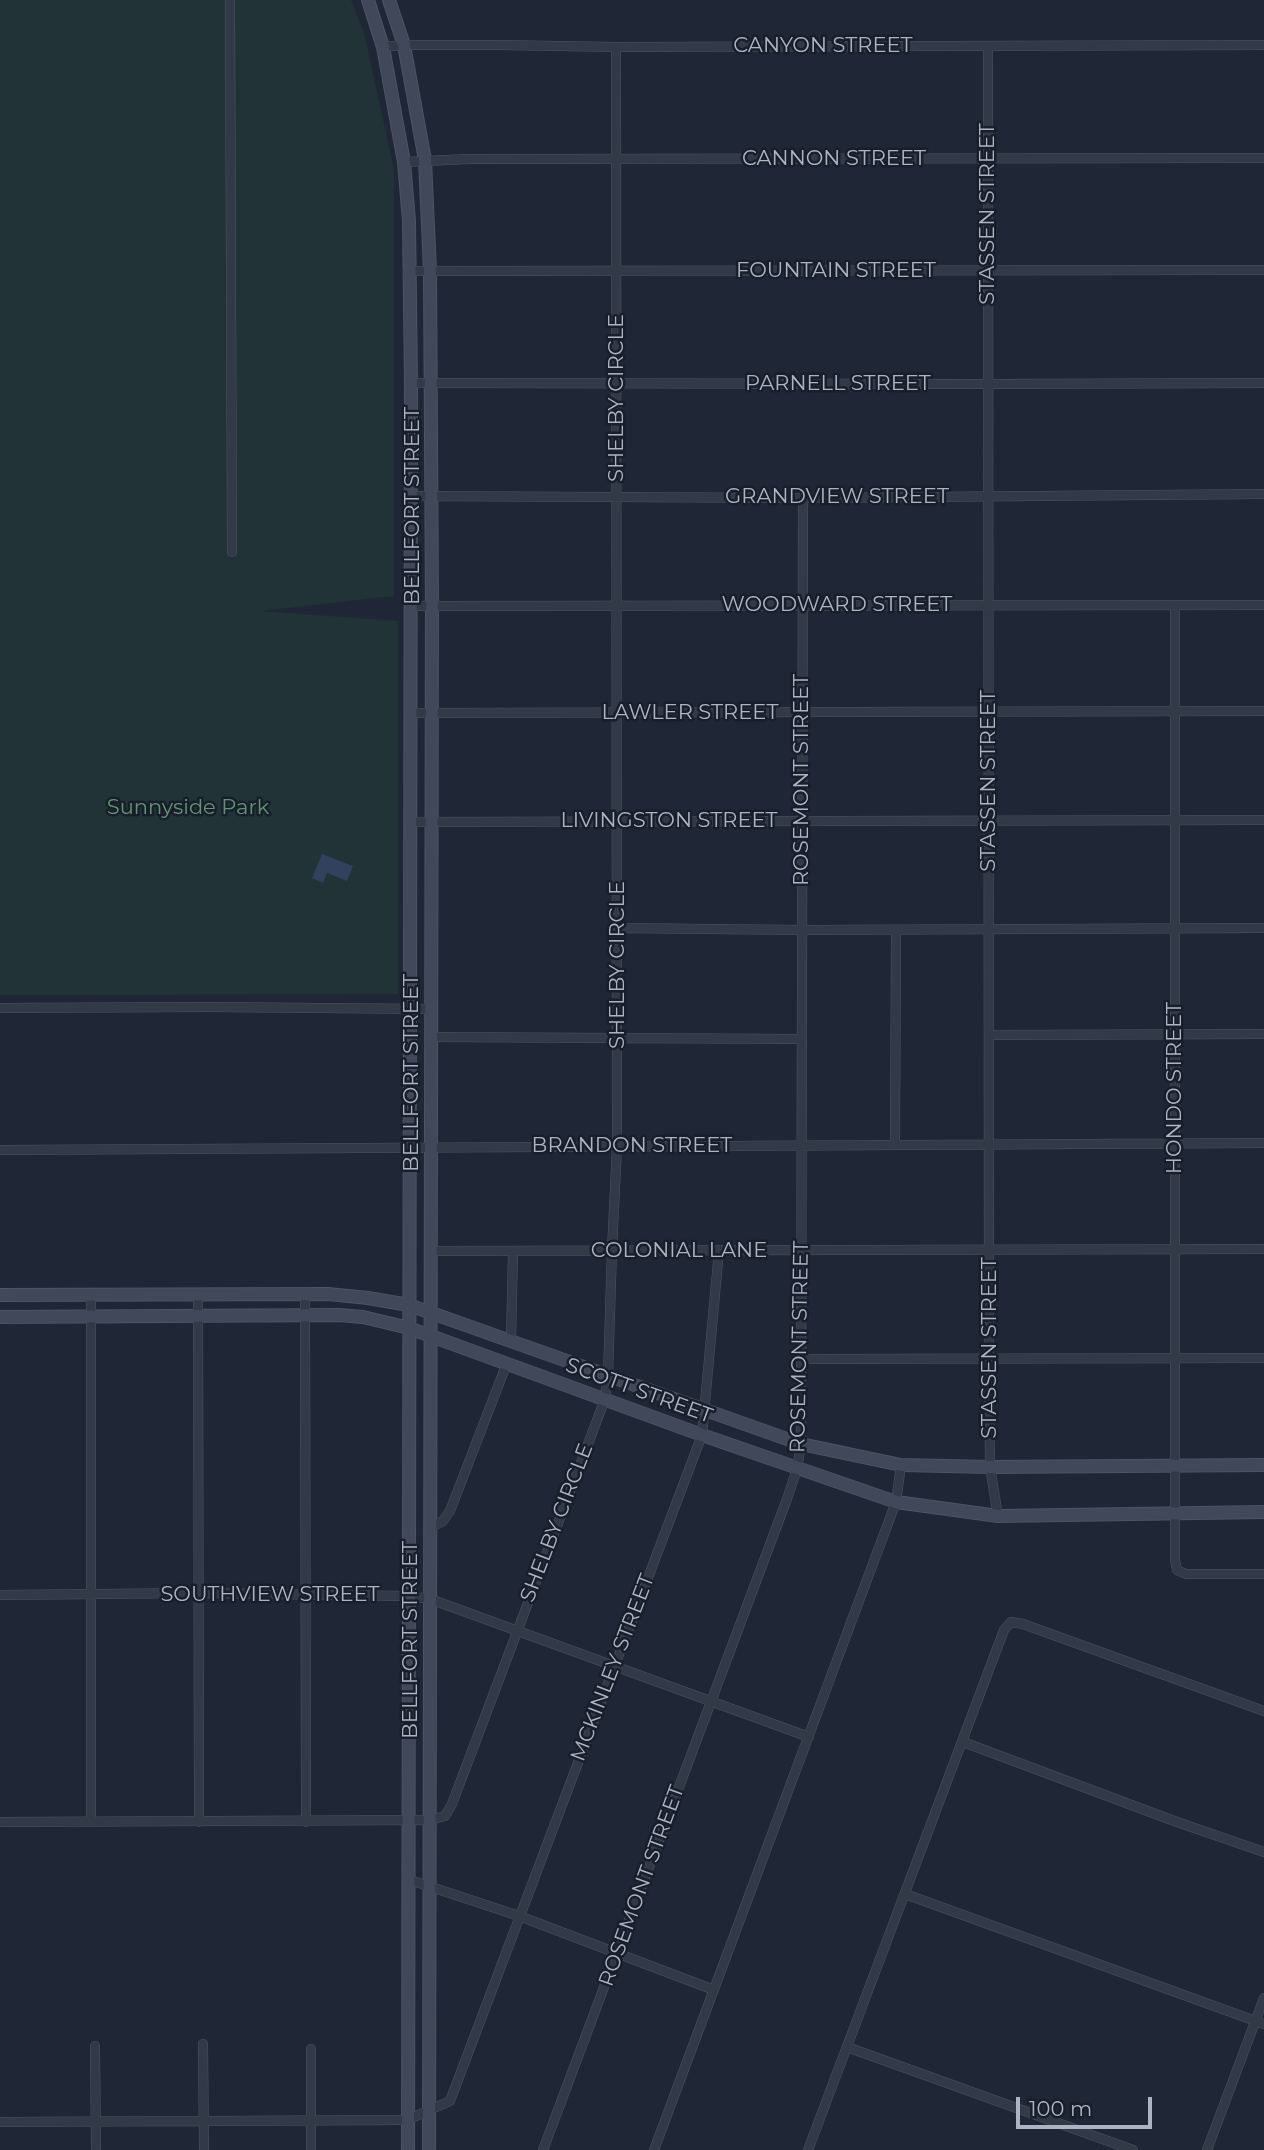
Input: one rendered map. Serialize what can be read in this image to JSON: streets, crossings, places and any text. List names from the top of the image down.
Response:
{
  "streets": {
    "main road": ["BELLFORT STREET", "SCOTT STREET"],
    "street": [
      "CANYON STREET",
      "CANNON STREET",
      "STASSEN STREET",
      "FOUNTAIN STREET",
      "PARNELL STREET",
      "SHELBY CIRCLE",
      "GRANDVIEW STREET",
      "WOODWARD STREET",
      "LAWLER STREET",
      "ROSEMONT STREET",
      "LIVINGSTON STREET",
      "HONDO STREET",
      "BRANDON STREET",
      "COLONIAL LANE",
      "SOUTHVIEW STREET",
      "MCKINLEY STREET"
    ]
  },
  "crossings": [
    ["CANYON STREET", "STASSEN STREET"],
    ["CANYON STREET", "SHELBY CIRCLE"],
    ["CANYON STREET", "BELLFORT STREET"],
    ["CANNON STREET", "STASSEN STREET"],
    ["CANNON STREET", "SHELBY CIRCLE"],
    ["CANNON STREET", "BELLFORT STREET"],
    ["STASSEN STREET", "FOUNTAIN STREET"],
    ["STASSEN STREET", "PARNELL STREET"],
    ["STASSEN STREET", "GRANDVIEW STREET"],
    ["STASSEN STREET", "WOODWARD STREET"],
    ["STASSEN STREET", "LAWLER STREET"],
    ["STASSEN STREET", "LIVINGSTON STREET"],
    ["STASSEN STREET", "BRANDON STREET"],
    ["STASSEN STREET", "COLONIAL LANE"],
    ["STASSEN STREET", "SCOTT STREET"],
    ["FOUNTAIN STREET", "SHELBY CIRCLE"],
    ["FOUNTAIN STREET", "BELLFORT STREET"],
    ["PARNELL STREET", "SHELBY CIRCLE"],
    ["PARNELL STREET", "BELLFORT STREET"],
    ["SHELBY CIRCLE", "GRANDVIEW STREET"],
    ["SHELBY CIRCLE", "BELLFORT STREET"],
    ["SHELBY CIRCLE", "WOODWARD STREET"],
    ["SHELBY CIRCLE", "LAWLER STREET"],
    ["SHELBY CIRCLE", "LIVINGSTON STREET"],
    ["SHELBY CIRCLE", "BRANDON STREET"],
    ["SHELBY CIRCLE", "COLONIAL LANE"],
    ["SHELBY CIRCLE", "SCOTT STREET"],
    ["SHELBY CIRCLE", "SOUTHVIEW STREET"],
    ["GRANDVIEW STREET", "BELLFORT STREET"],
    ["GRANDVIEW STREET", "ROSEMONT STREET"],
    ["BELLFORT STREET", "WOODWARD STREET"],
    ["BELLFORT STREET", "LAWLER STREET"],
    ["BELLFORT STREET", "LIVINGSTON STREET"],
    ["BELLFORT STREET", "BRANDON STREET"],
    ["BELLFORT STREET", "COLONIAL LANE"],
    ["BELLFORT STREET", "SCOTT STREET"],
    ["BELLFORT STREET", "SOUTHVIEW STREET"],
    ["BELLFORT STREET", "MCKINLEY STREET"],
    ["WOODWARD STREET", "ROSEMONT STREET"],
    ["WOODWARD STREET", "HONDO STREET"],
    ["LAWLER STREET", "ROSEMONT STREET"],
    ["LAWLER STREET", "HONDO STREET"],
    ["ROSEMONT STREET", "LIVINGSTON STREET"],
    ["ROSEMONT STREET", "BRANDON STREET"],
    ["ROSEMONT STREET", "COLONIAL LANE"],
    ["ROSEMONT STREET", "SCOTT STREET"],
    ["ROSEMONT STREET", "SOUTHVIEW STREET"],
    ["LIVINGSTON STREET", "HONDO STREET"],
    ["HONDO STREET", "BRANDON STREET"],
    ["HONDO STREET", "COLONIAL LANE"],
    ["HONDO STREET", "SCOTT STREET"],
    ["COLONIAL LANE", "MCKINLEY STREET"],
    ["SCOTT STREET", "MCKINLEY STREET"],
    ["SOUTHVIEW STREET", "MCKINLEY STREET"]
  ],
  "parks": ["Sunnyside Park"],
  "scale_bar": "100 m"
}
